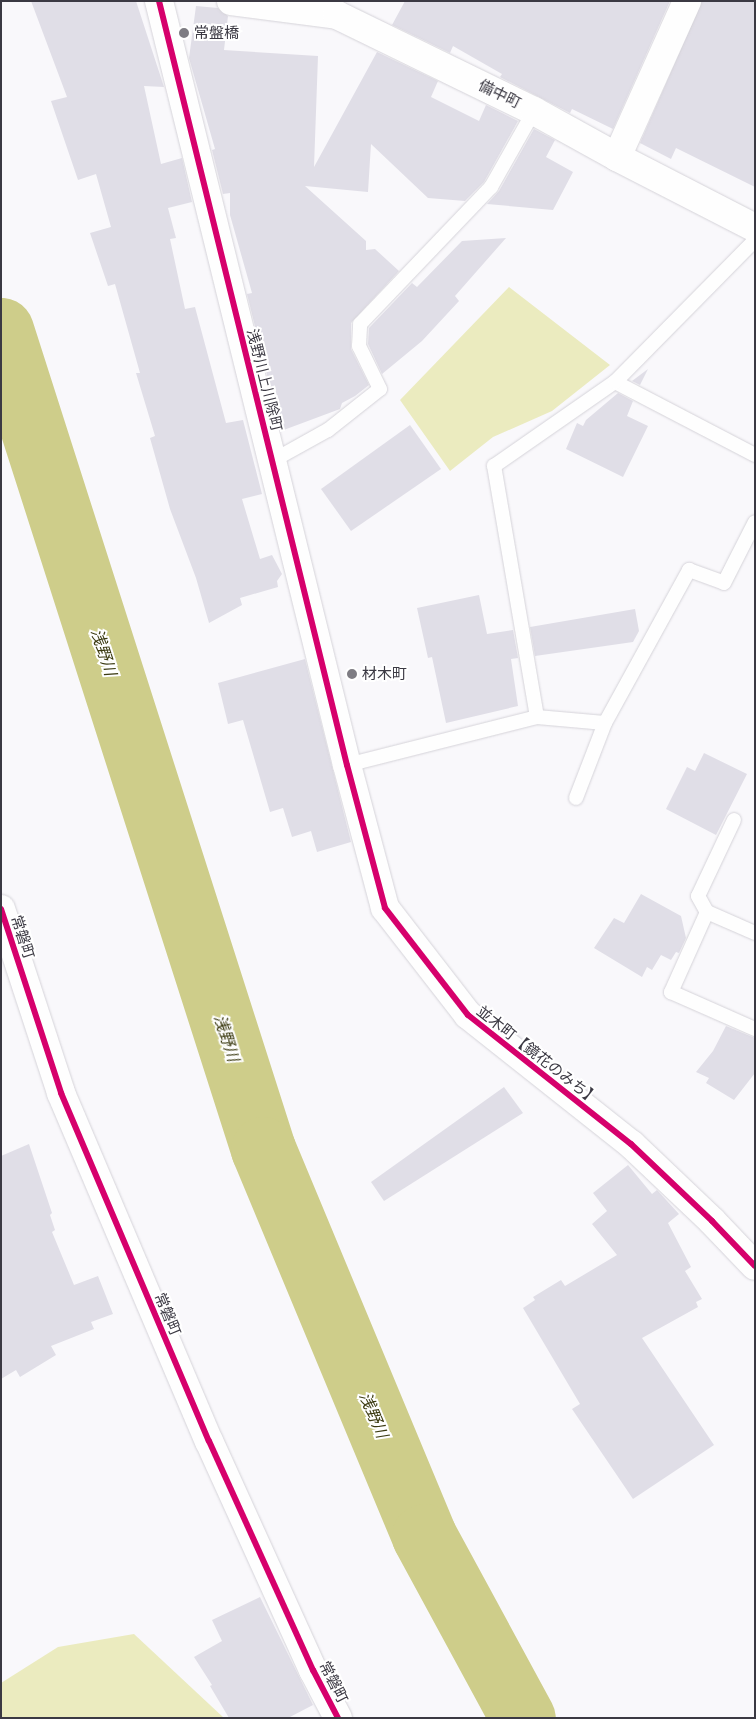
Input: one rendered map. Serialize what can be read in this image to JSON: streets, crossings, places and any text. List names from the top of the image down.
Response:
{
  "streets": {
    "street": [
      "備中町",
      "浅野川上川除町",
      "常磐町",
      "並木町【鏡花のみち】"
    ]
  },
  "crossings": [
    ["浅野川上川除町", "並木町【鏡花のみち】"]
  ],
  "water": ["浅野川"],
  "places": ["常盤橋", "材木町"]
}
